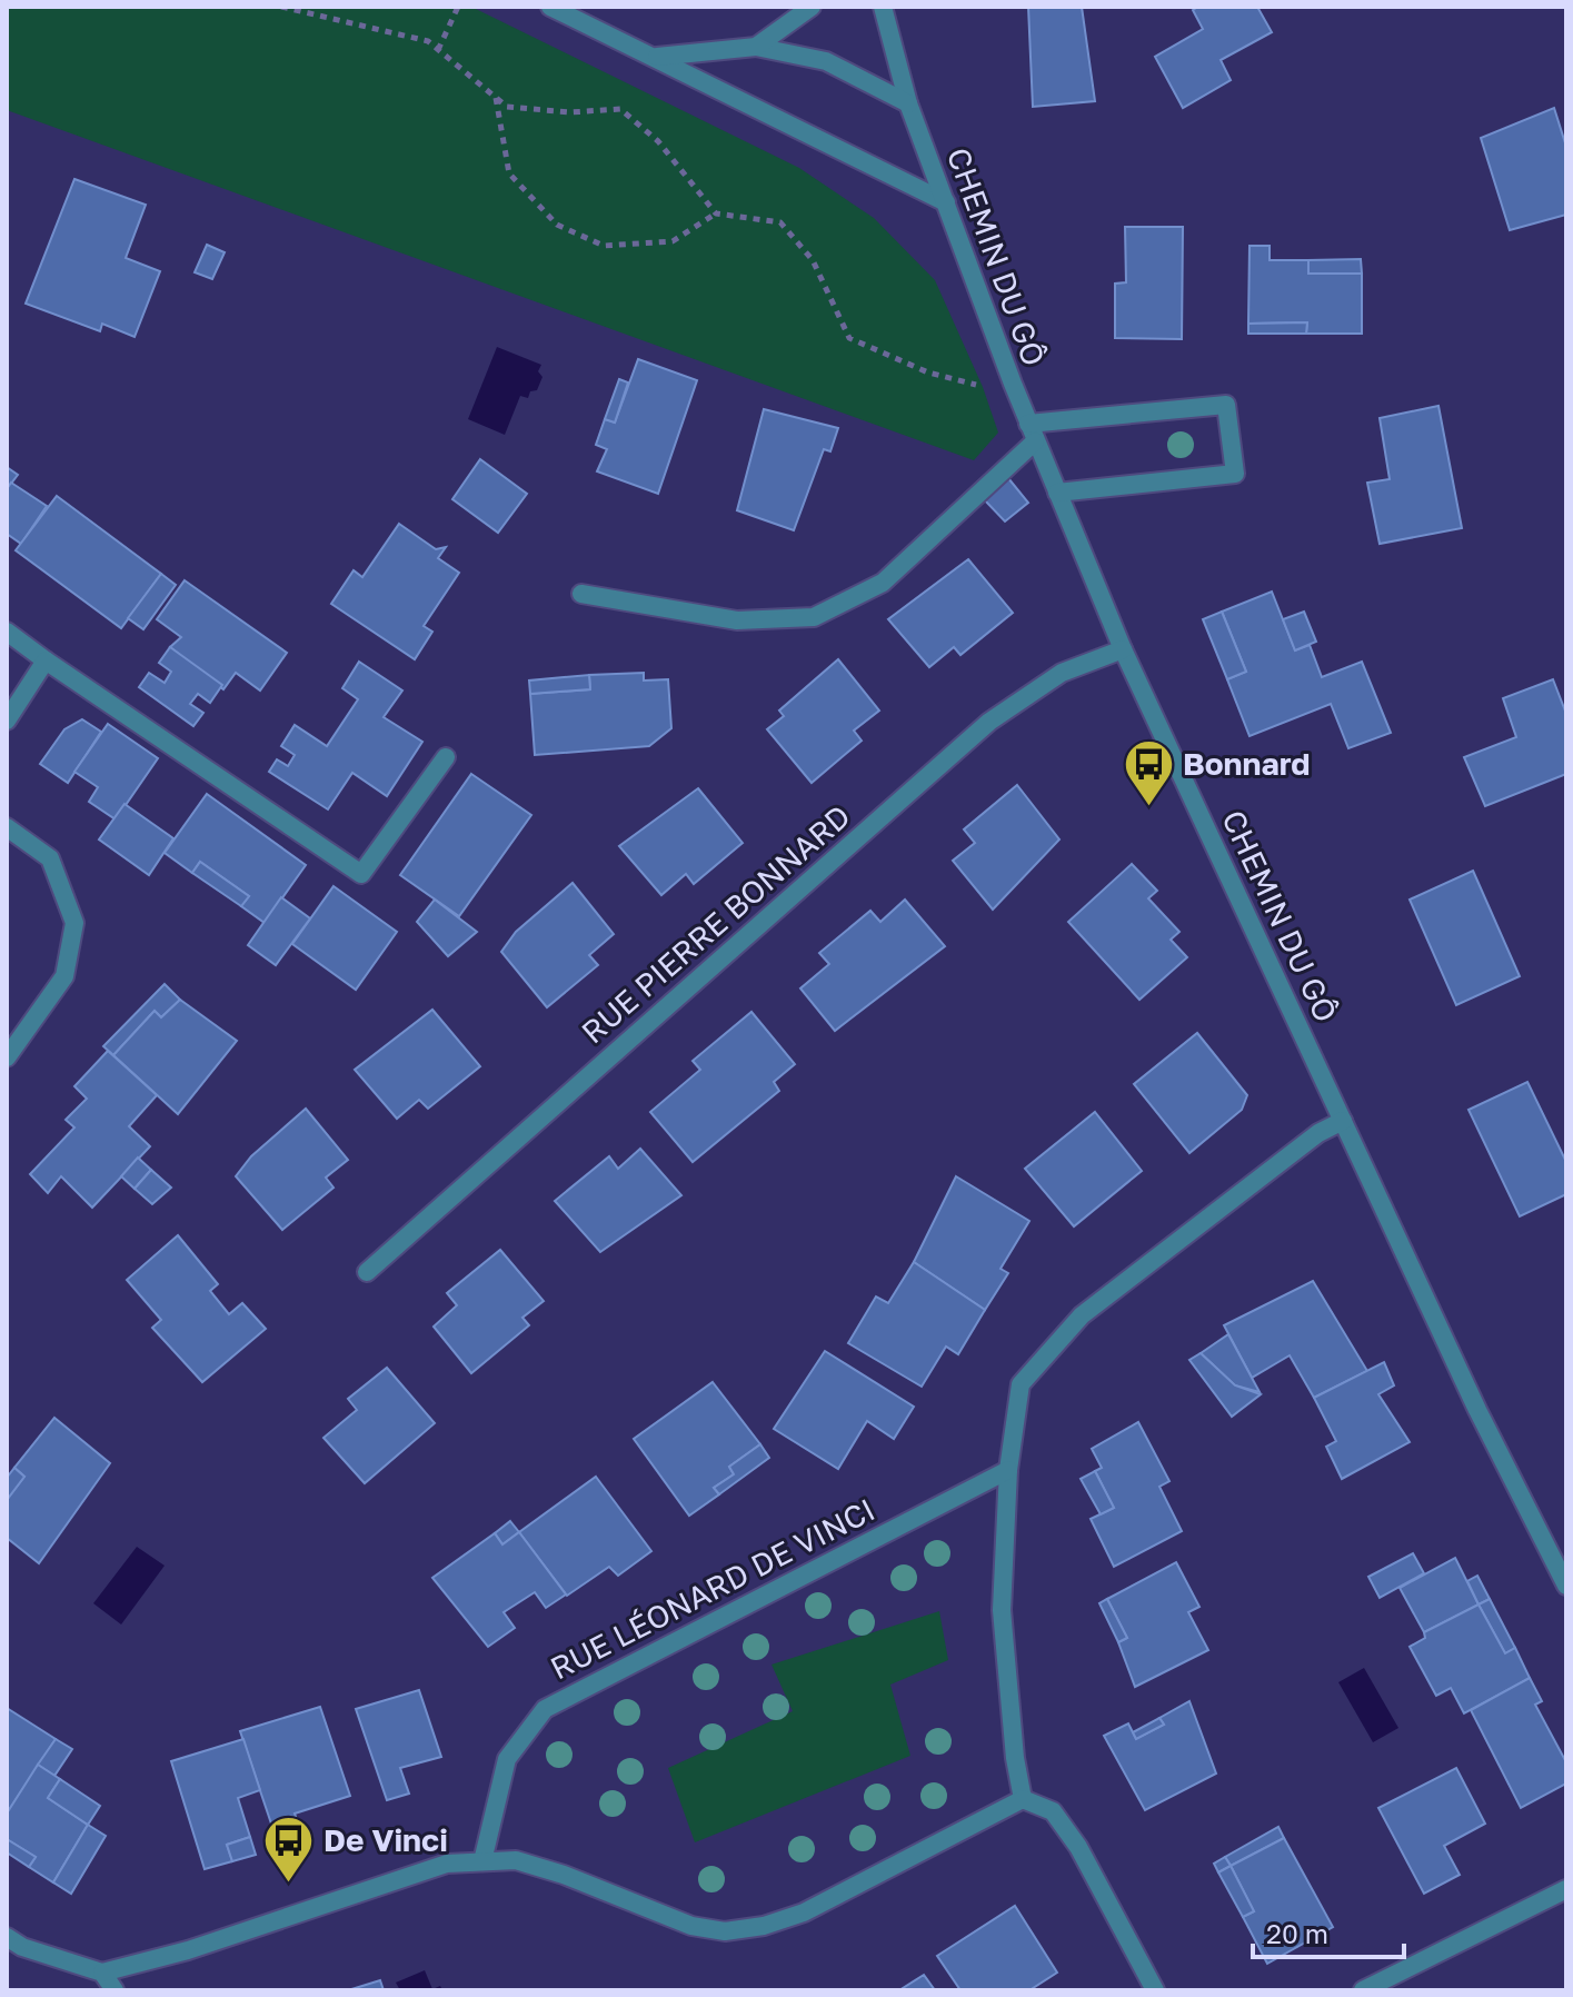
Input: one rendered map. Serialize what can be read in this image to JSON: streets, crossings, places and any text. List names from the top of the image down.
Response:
{
  "streets": {
    "street": ["CHEMIN DU GÔ", "RUE PIERRE BONNARD", "RUE LÉONARD DE VINCI"]
  },
  "crossings": [
    ["CHEMIN DU GÔ", "RUE PIERRE BONNARD"]
  ],
  "places": {
    "bus stop": ["Bonnard", "De Vinci"]
  },
  "scale_bar": "20 m"
}
